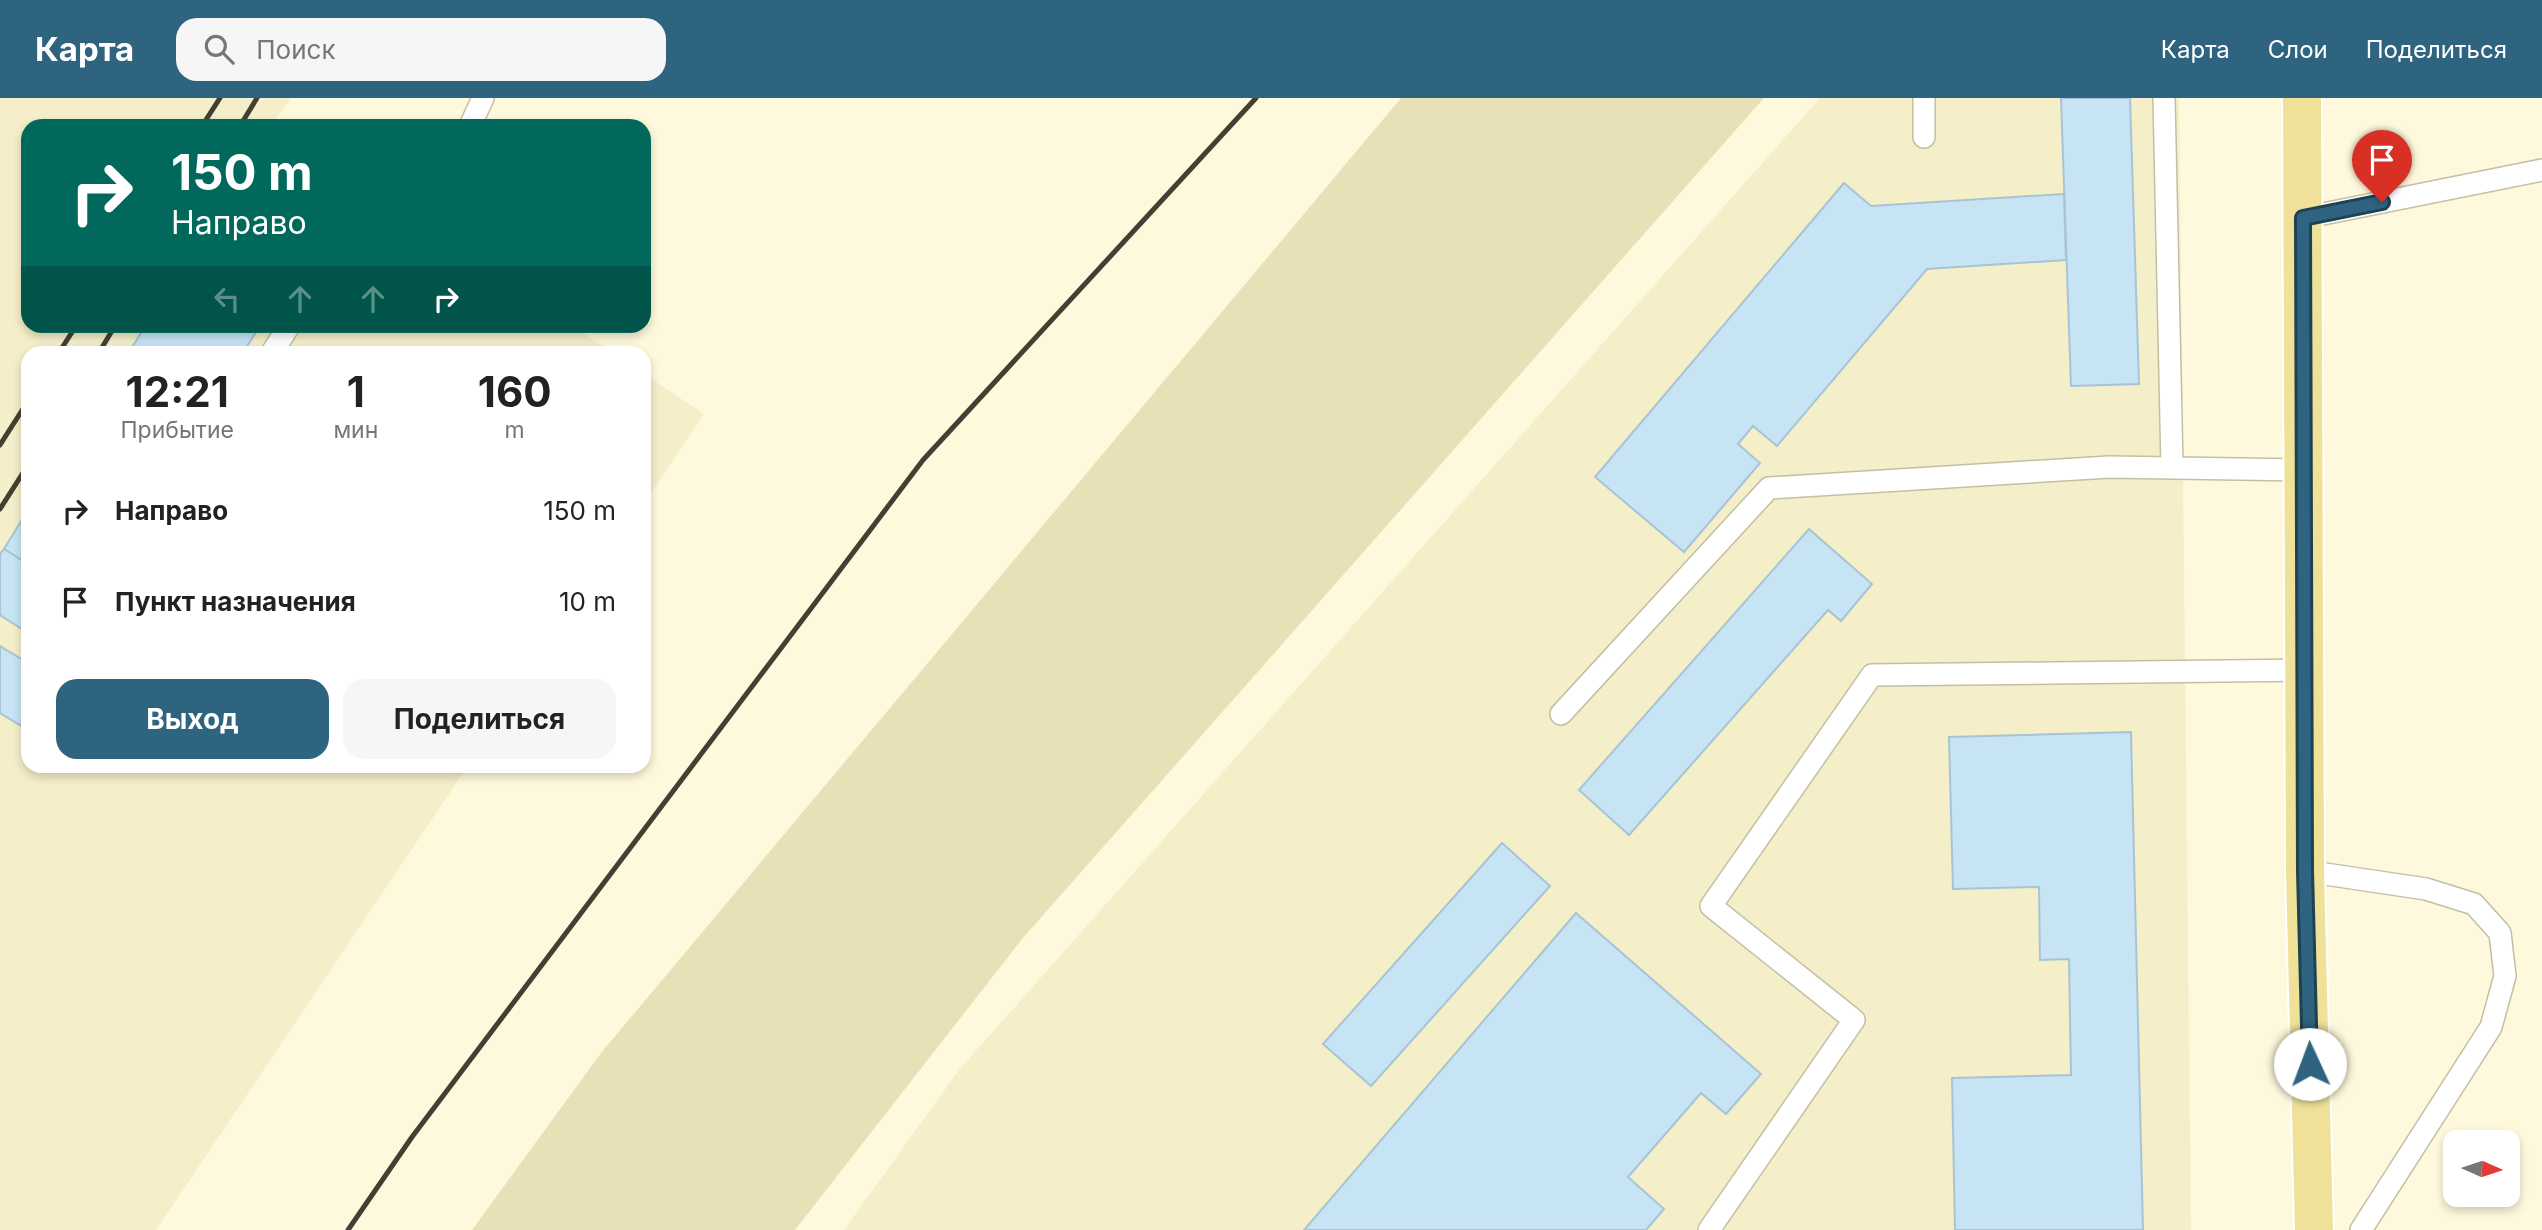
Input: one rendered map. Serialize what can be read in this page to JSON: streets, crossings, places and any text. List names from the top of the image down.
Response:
{
  "north": "right",
  "page": {
    "header": "Карта",
    "search": "Поиск",
    "nav": ["Карта", "Слои", "Поделиться"],
    "turn": ["150 m", "Направо"],
    "eta": [
      "12:21",
      "Прибытие",
      "1",
      "мин",
      "160",
      "m"
    ],
    "list": [
      {
        "name": "Направо",
        "value": "150 m"
      },
      {
        "name": "Пункт назначения",
        "value": "10 m"
      }
    ],
    "buttons": ["Выход", "Поделиться"]
  }
}
